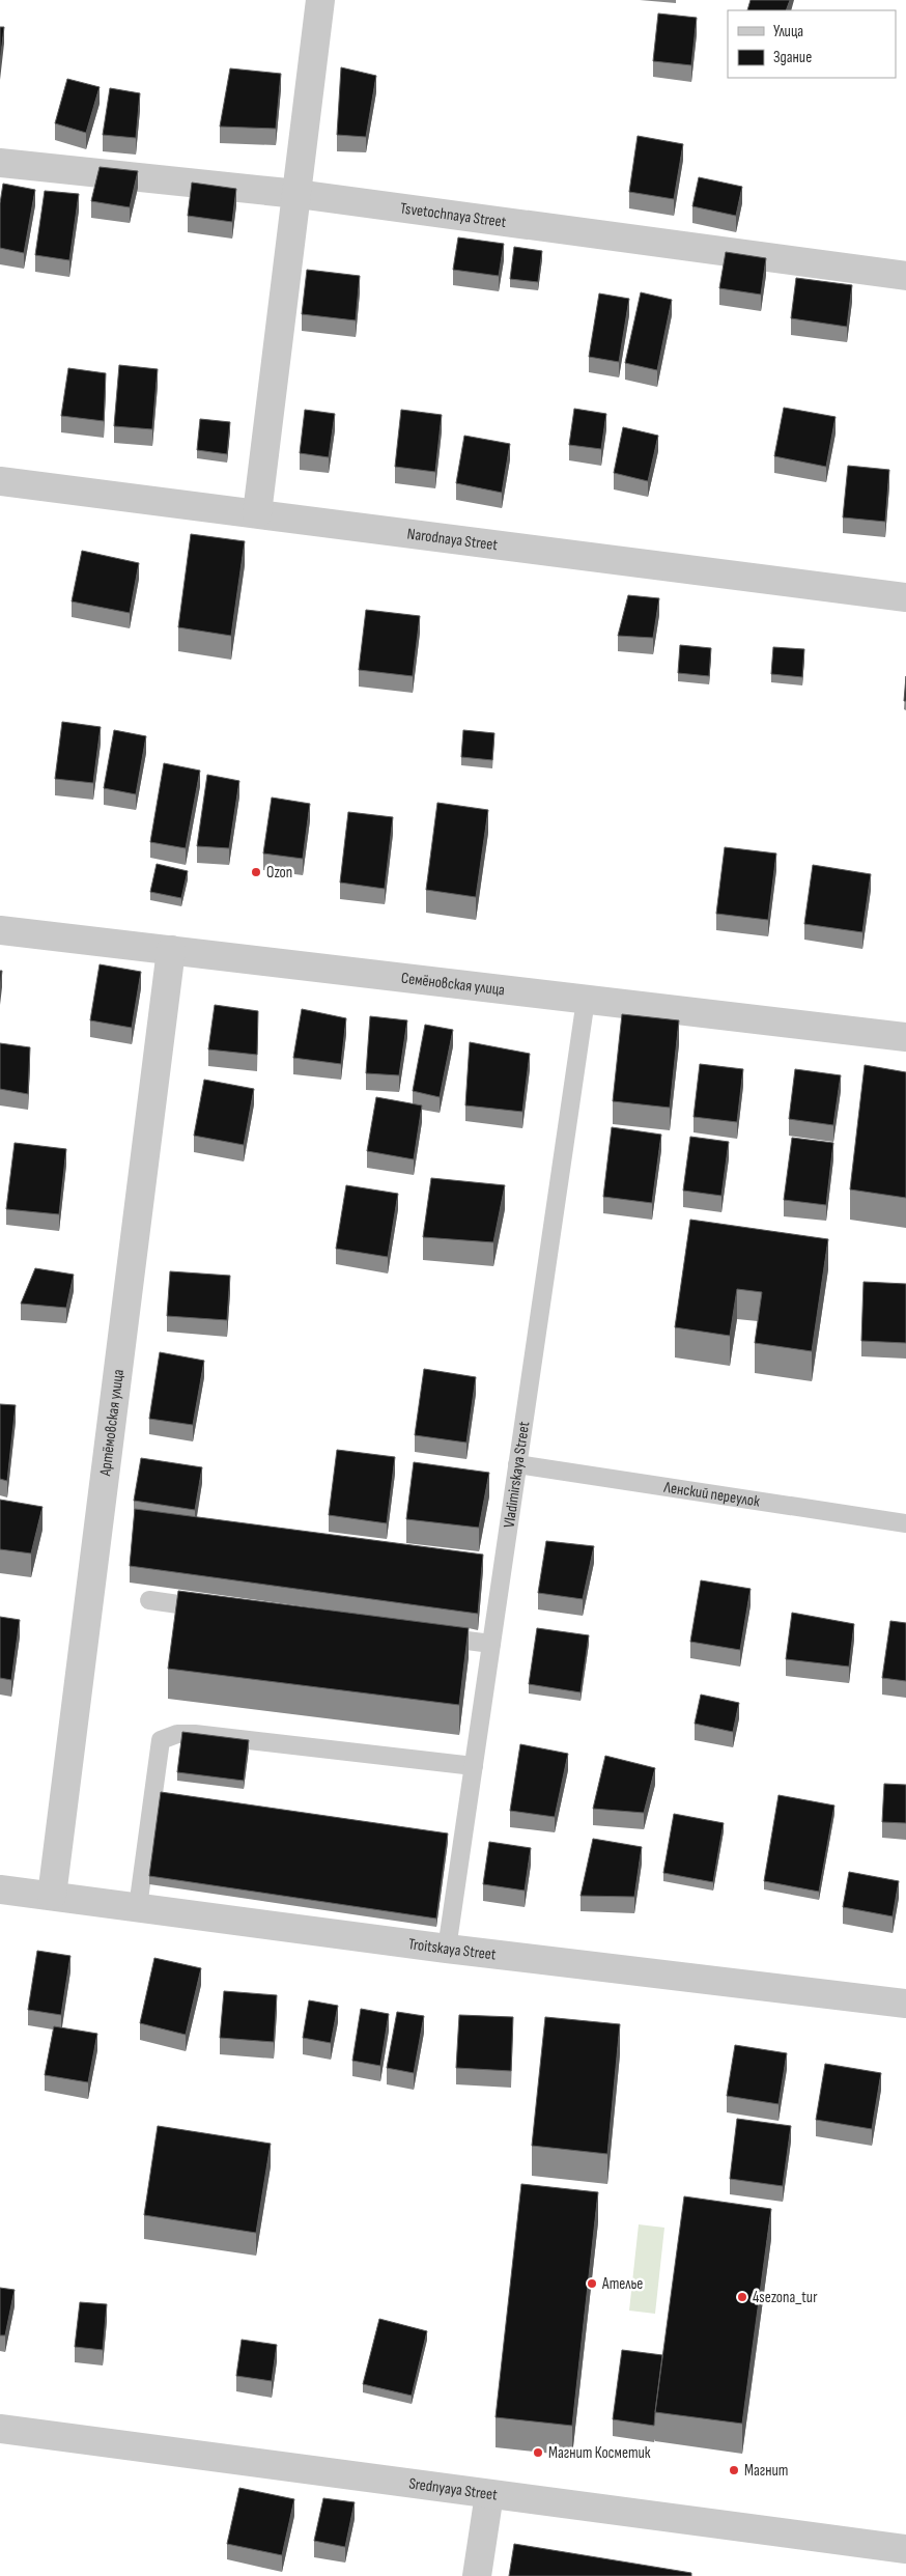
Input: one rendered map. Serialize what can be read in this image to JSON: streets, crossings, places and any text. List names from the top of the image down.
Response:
{
  "streets": {
    "street": [
      "Tsvetochnaya Street",
      "Narodnaya Street",
      "Семёновская улица",
      "Артёмовская улица",
      "Troitskaya Street",
      "Srednyaya Street"
    ],
    "lane": ["Vladimirskaya Street", "Ленский переулок"]
  },
  "crossings": [
    ["Семёновская улица", "Артёмовская улица"],
    ["Семёновская улица", "Vladimirskaya Street"],
    ["Артёмовская улица", "Troitskaya Street"],
    ["Vladimirskaya Street", "Ленский переулок"],
    ["Vladimirskaya Street", "Troitskaya Street"]
  ],
  "places": [
    "Ozon",
    "Ателье",
    "4sezona_tur",
    "Магнит Косметик",
    "Магнит"
  ],
  "legend": ["Улица", "Здание"]
}
